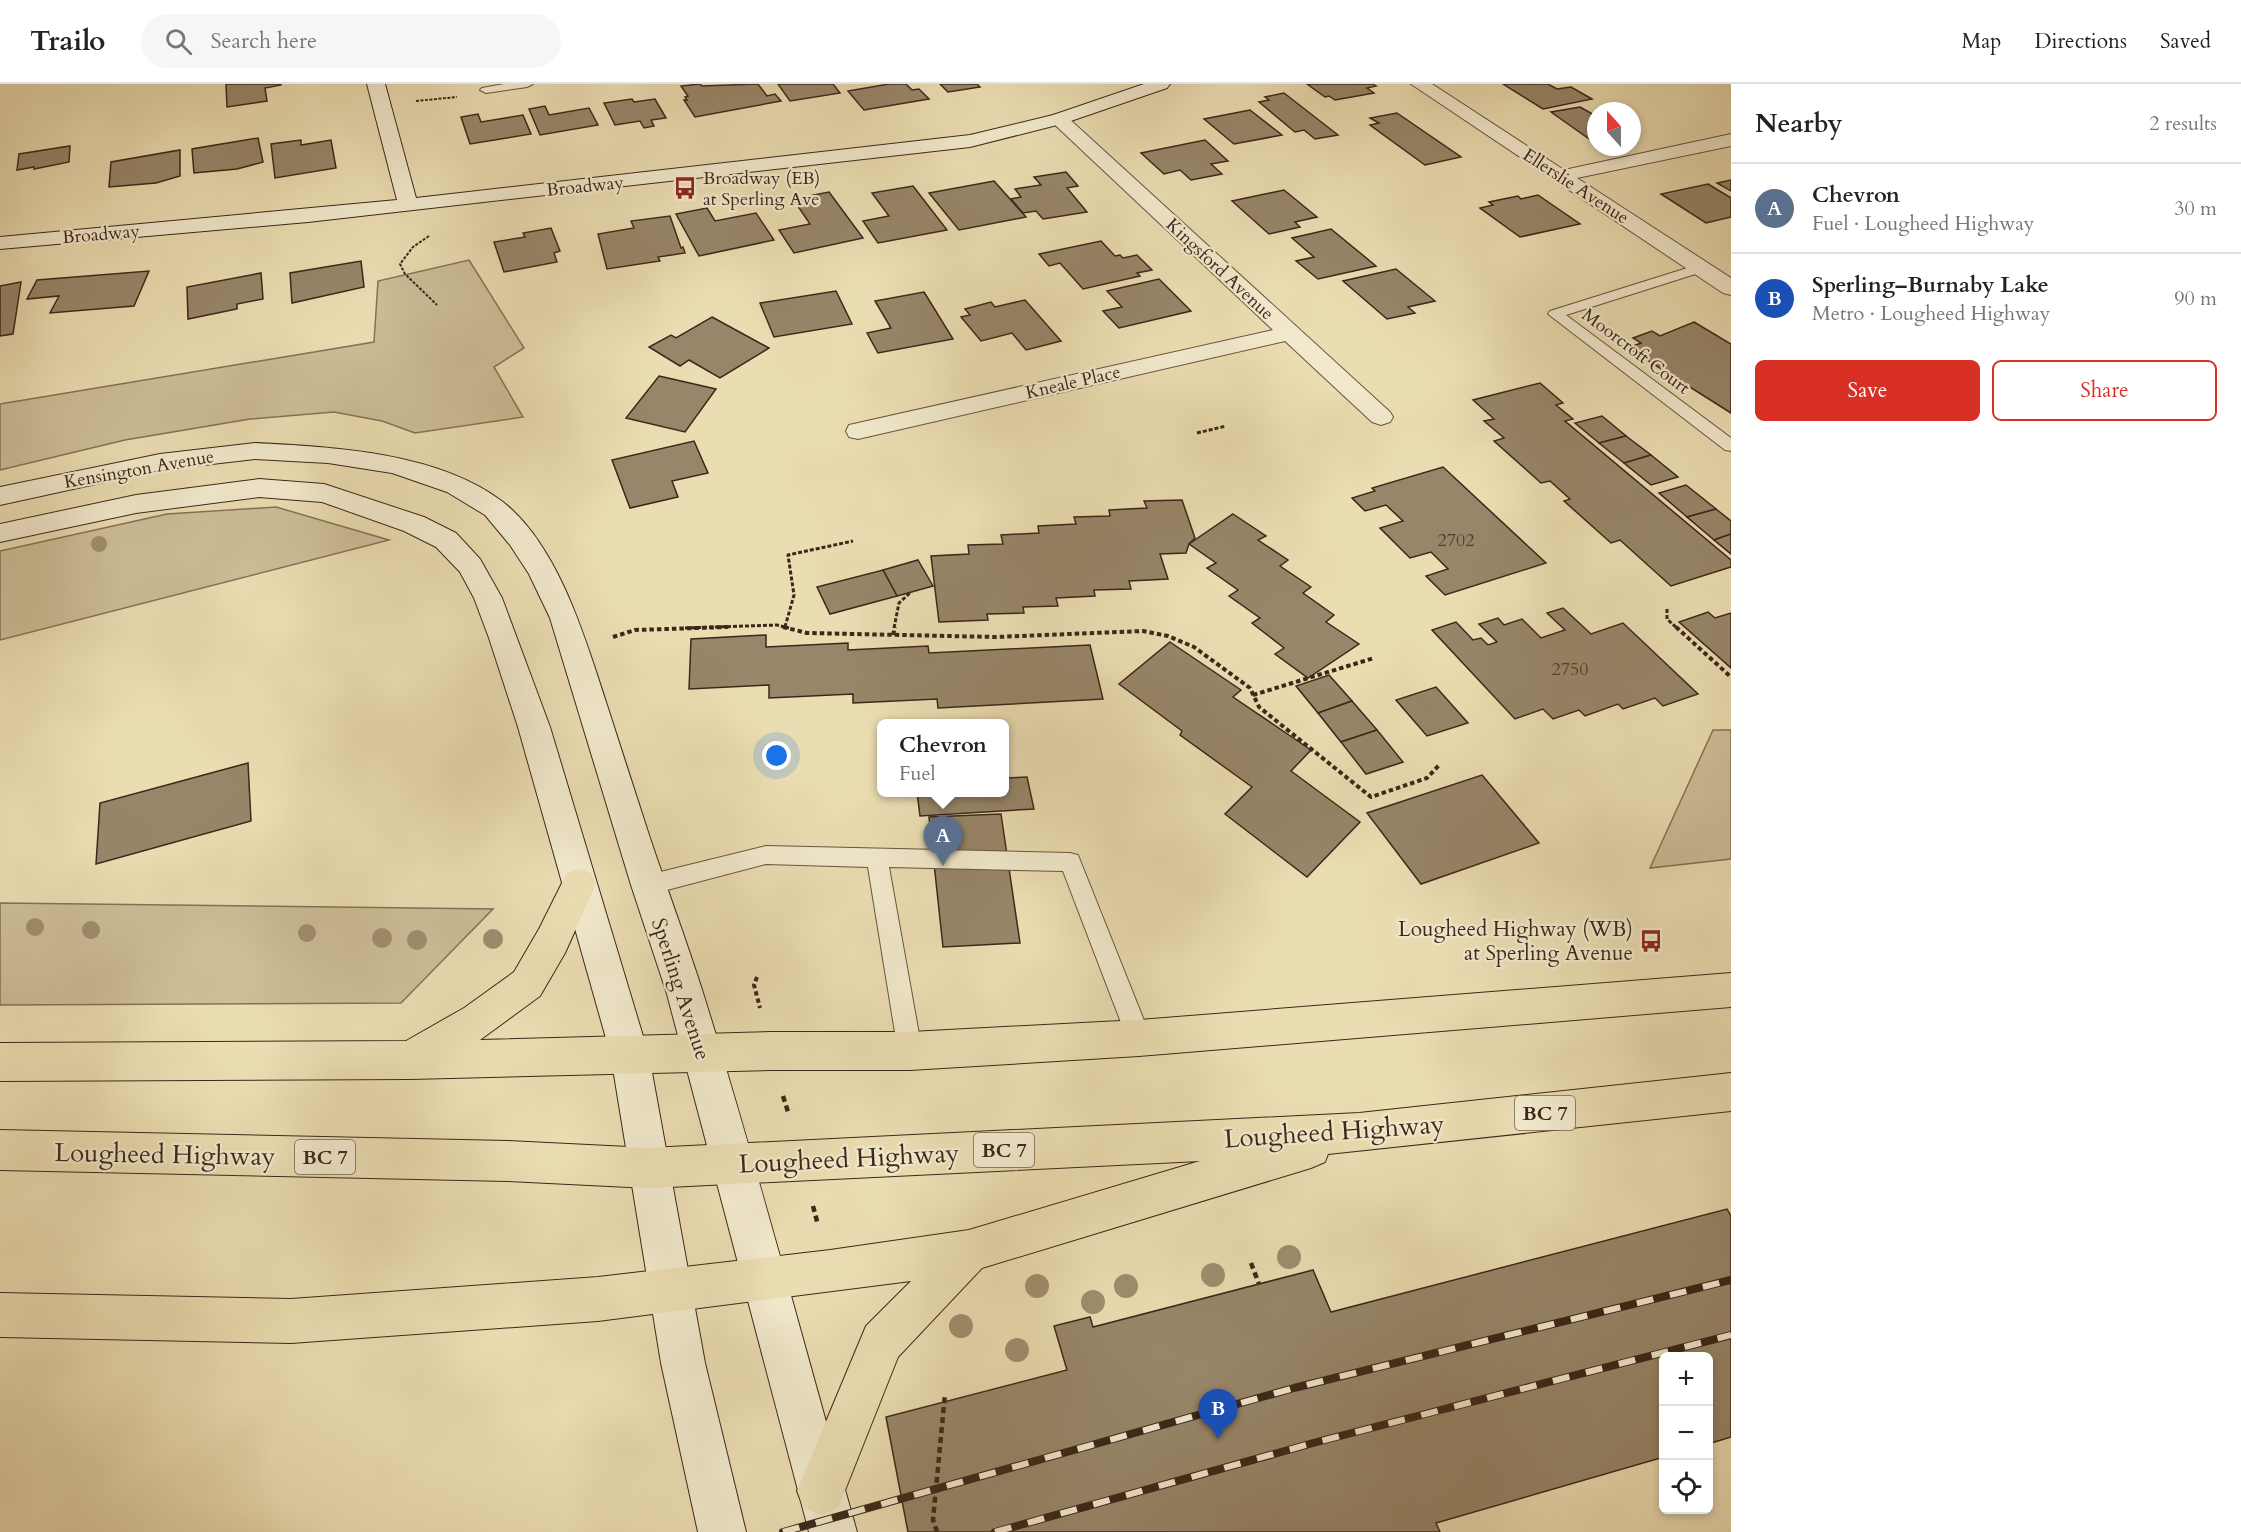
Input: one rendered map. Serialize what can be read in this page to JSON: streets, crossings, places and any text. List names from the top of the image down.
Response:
{
  "streets": {
    "main road": ["BC 7", "Lougheed Highway"],
    "street": [
      "Broadway",
      "Ellerslie Avenue",
      "Kingsford Avenue",
      "Kneale Place",
      "Kensington Avenue",
      "Sperling Avenue"
    ],
    "lane": ["Moorcroft Court"]
  },
  "crossings": [
    ["Broadway", "Kingsford Avenue"],
    ["Ellerslie Avenue", "Moorcroft Court"],
    ["Kingsford Avenue", "Kneale Place"],
    ["Kensington Avenue", "Sperling Avenue"],
    ["Sperling Avenue", "Lougheed Highway"]
  ],
  "places": {
    "bus stop": ["Broadway (EB) at Sperling Ave", "Lougheed Highway (WB) at Sperling Avenue"]
  },
  "house_numbers": ["2702", "2750"],
  "north": "top",
  "page": {
    "header": "Trailo",
    "search": "Search here",
    "nav": ["Map", "Directions", "Saved"],
    "heading": ["Nearby", "2 results"],
    "list": [
      {
        "mark": "A",
        "name": "Chevron",
        "note": "Fuel · Lougheed Highway",
        "value": "30 m"
      },
      {
        "mark": "B",
        "name": "Sperling–Burnaby Lake",
        "note": "Metro · Lougheed Highway",
        "value": "90 m"
      }
    ],
    "buttons": ["Save", "Share"],
    "popup": ["Chevron", "Fuel"],
    "pins": ["A", "B"],
    "map_buttons": ["+", "−"]
  }
}
